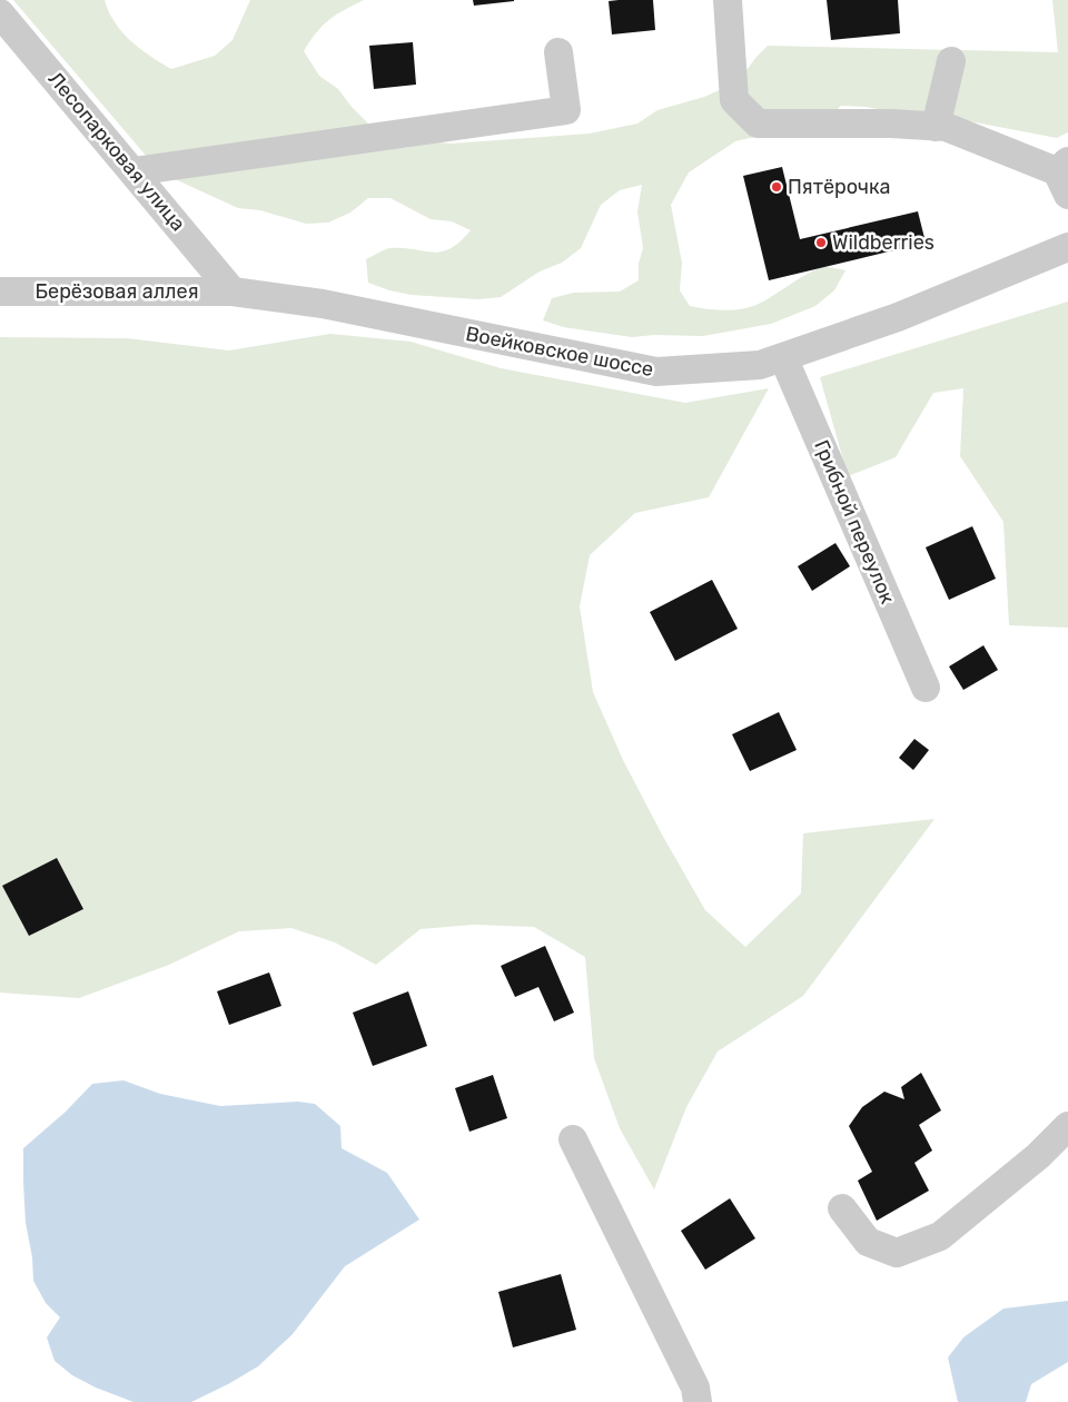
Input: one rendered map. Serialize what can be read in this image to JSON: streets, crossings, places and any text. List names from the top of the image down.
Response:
{
  "streets": {
    "street": [
      "Лесопарковая улица",
      "Берёзовая аллея",
      "Воейковское шоссе",
      "Грибной переулок"
    ]
  },
  "crossings": [
    ["Лесопарковая улица", "Берёзовая аллея"],
    ["Лесопарковая улица", "Воейковское шоссе"],
    ["Берёзовая аллея", "Воейковское шоссе"],
    ["Воейковское шоссе", "Грибной переулок"]
  ],
  "places": ["Пятёрочка", "Wildberries"]
}
